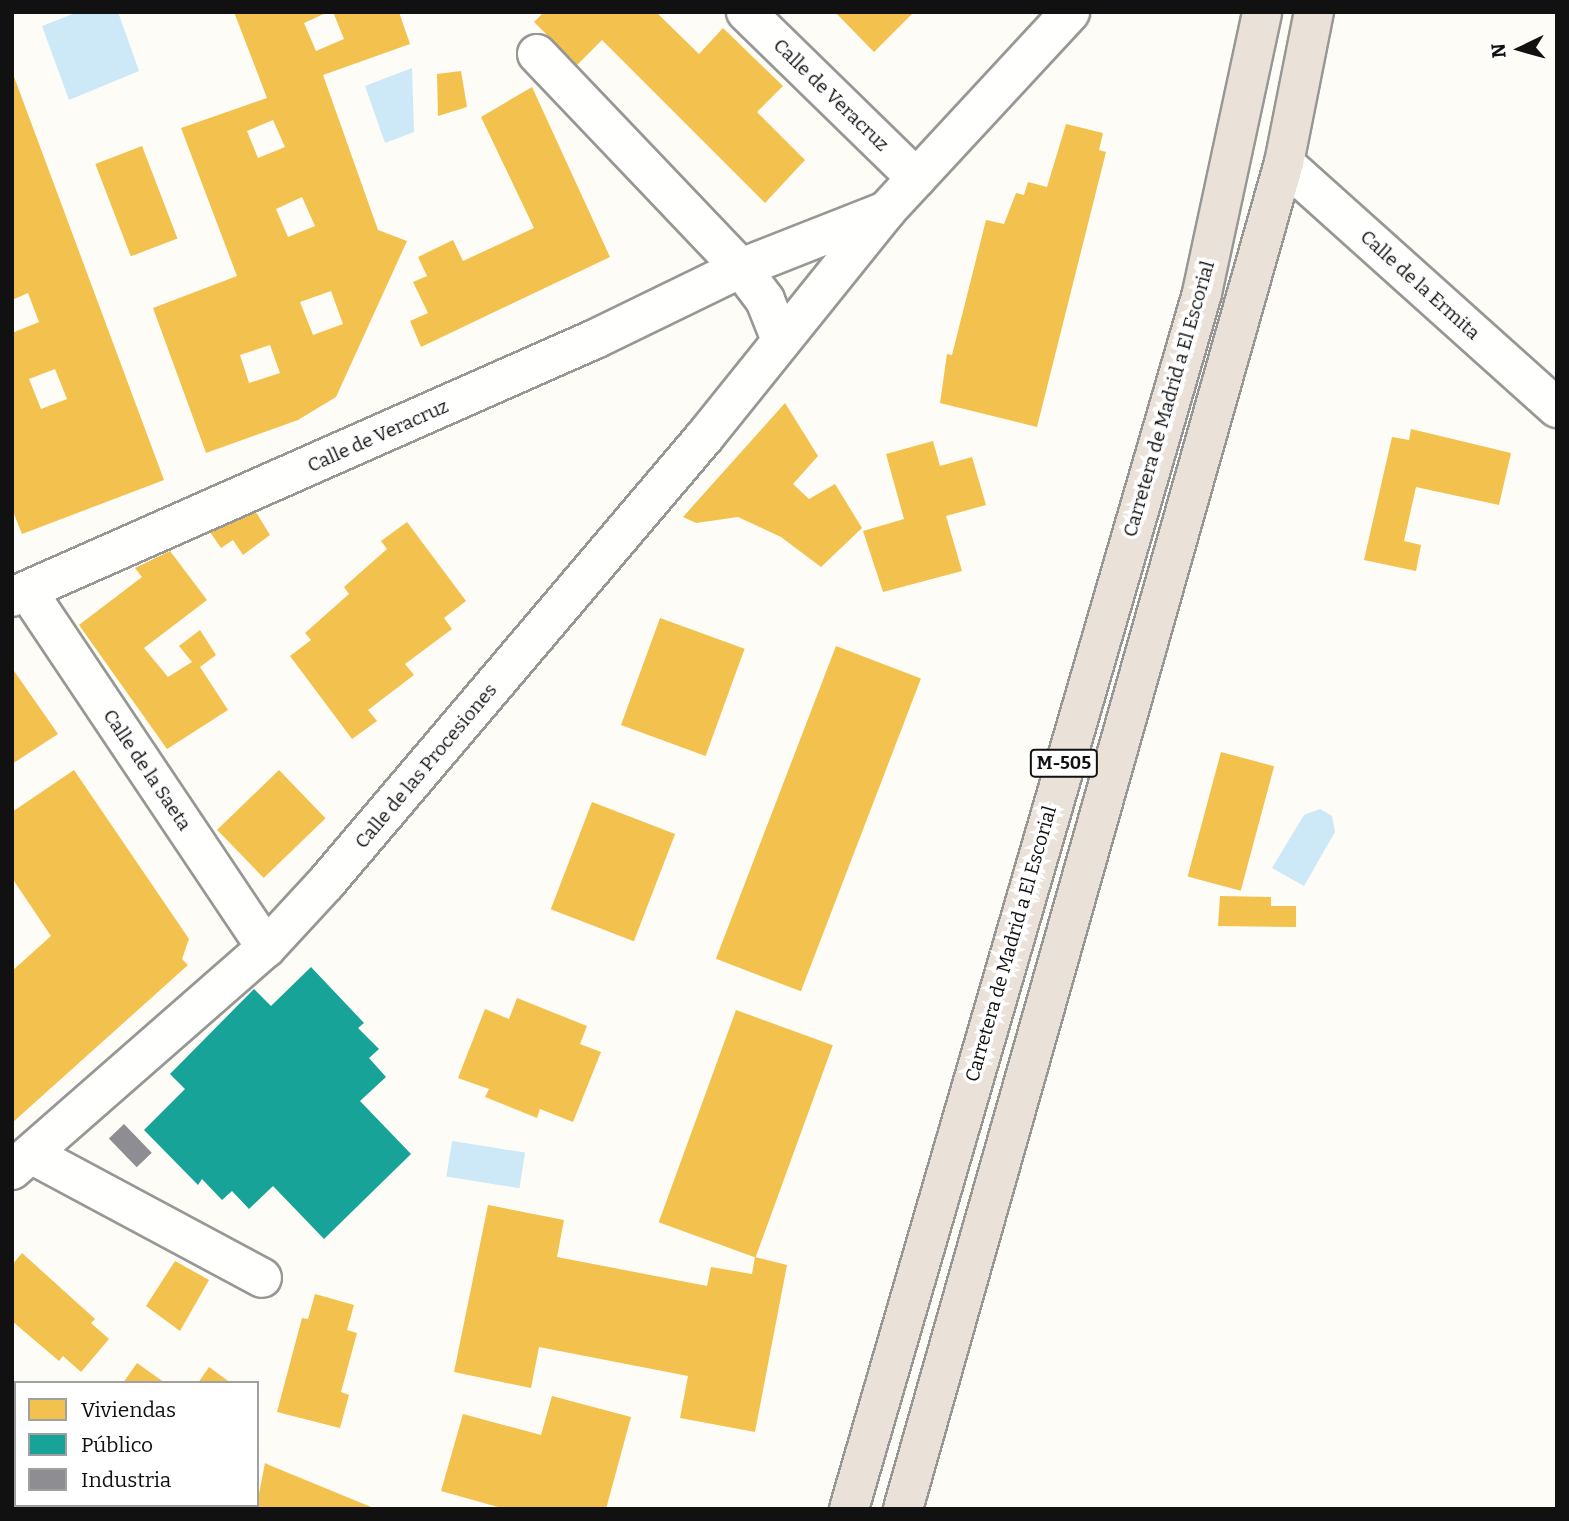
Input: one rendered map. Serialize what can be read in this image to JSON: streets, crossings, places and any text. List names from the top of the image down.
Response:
{
  "streets": {
    "highway": ["Carretera de Madrid a El Escorial", "M-505"],
    "street": [
      "Calle de Veracruz",
      "Calle de la Ermita",
      "Calle de las Procesiones",
      "Calle de la Saeta"
    ]
  },
  "crossings": [
    ["Calle de Veracruz", "Calle de las Procesiones"],
    ["Calle de Veracruz", "Calle de la Saeta"],
    ["Calle de la Ermita", "M-505"],
    ["Calle de las Procesiones", "Calle de la Saeta"]
  ],
  "legend": ["Viviendas", "Público", "Industria"],
  "north": "left"
}
